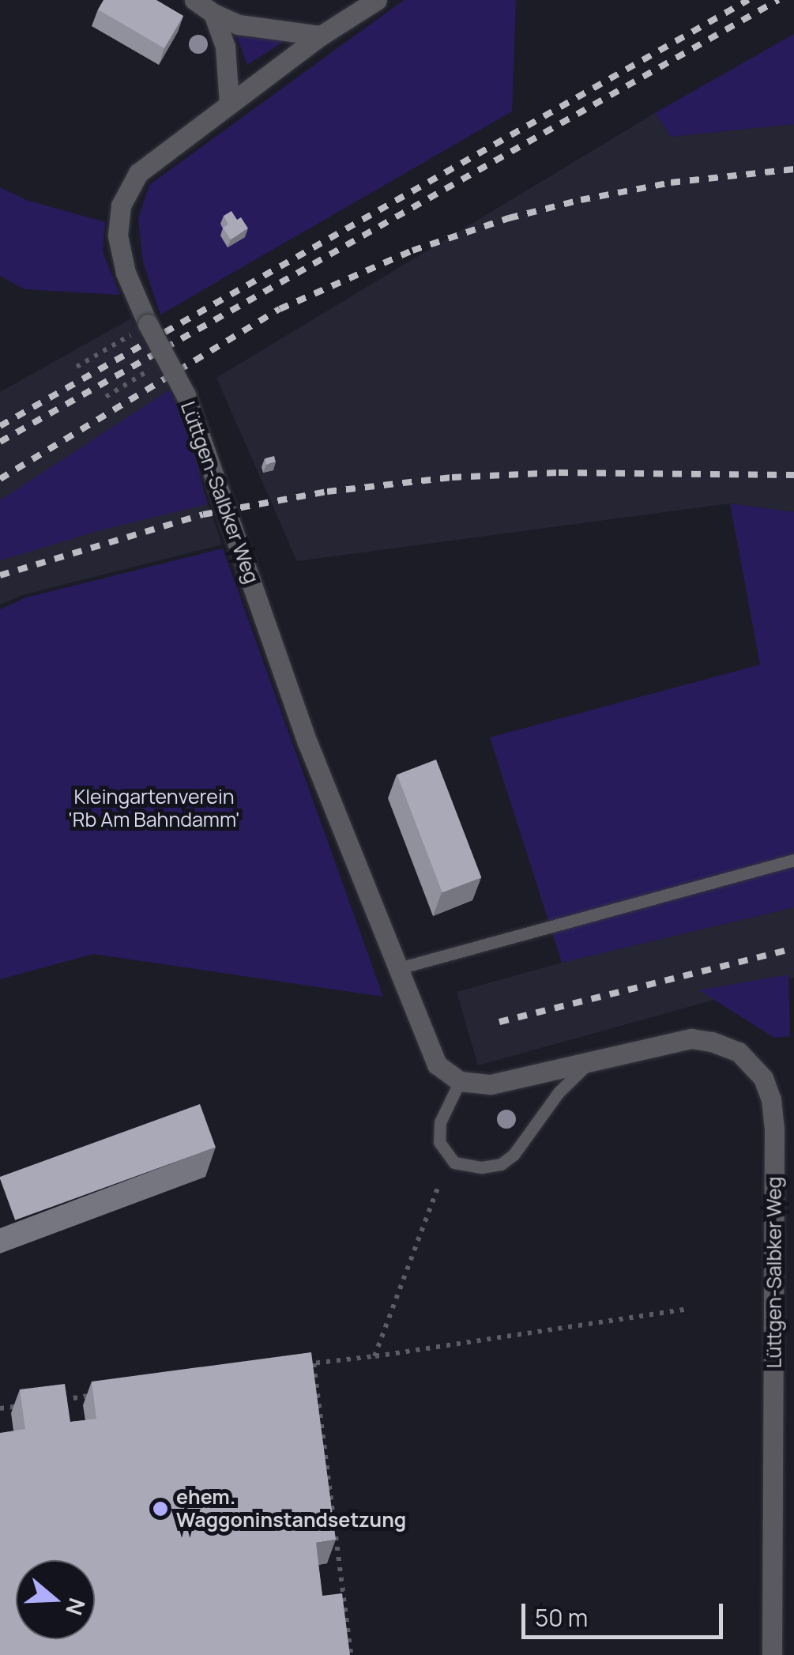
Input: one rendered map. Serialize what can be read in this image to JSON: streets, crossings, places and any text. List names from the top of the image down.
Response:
{
  "streets": {
    "street": ["Lüttgen-Salbker Weg"]
  },
  "parks": ["Kleingartenverein 'Rb Am Bahndamm'"],
  "places": ["ehem. Waggoninstandsetzung"],
  "scale_bar": "50 m",
  "north": "right"
}
